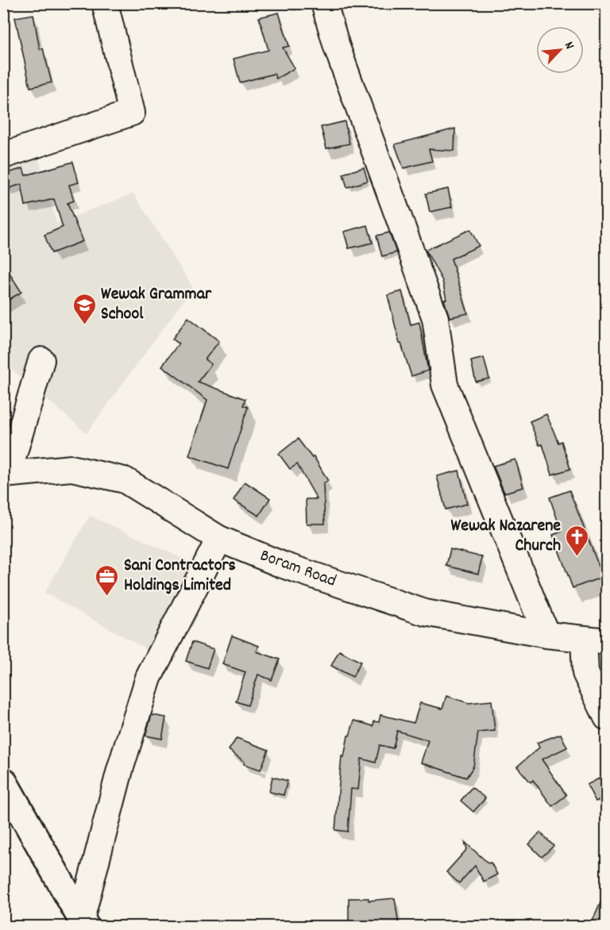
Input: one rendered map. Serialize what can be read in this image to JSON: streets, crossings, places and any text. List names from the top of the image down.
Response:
{
  "streets": {
    "street": ["Boram Road"]
  },
  "places": {
    "school or university": ["Wewak Grammar School"],
    "church": ["Wewak Nazarene Church"],
    "office": ["Sani Contractors Holdings Limited"]
  },
  "north": "top right"
}
